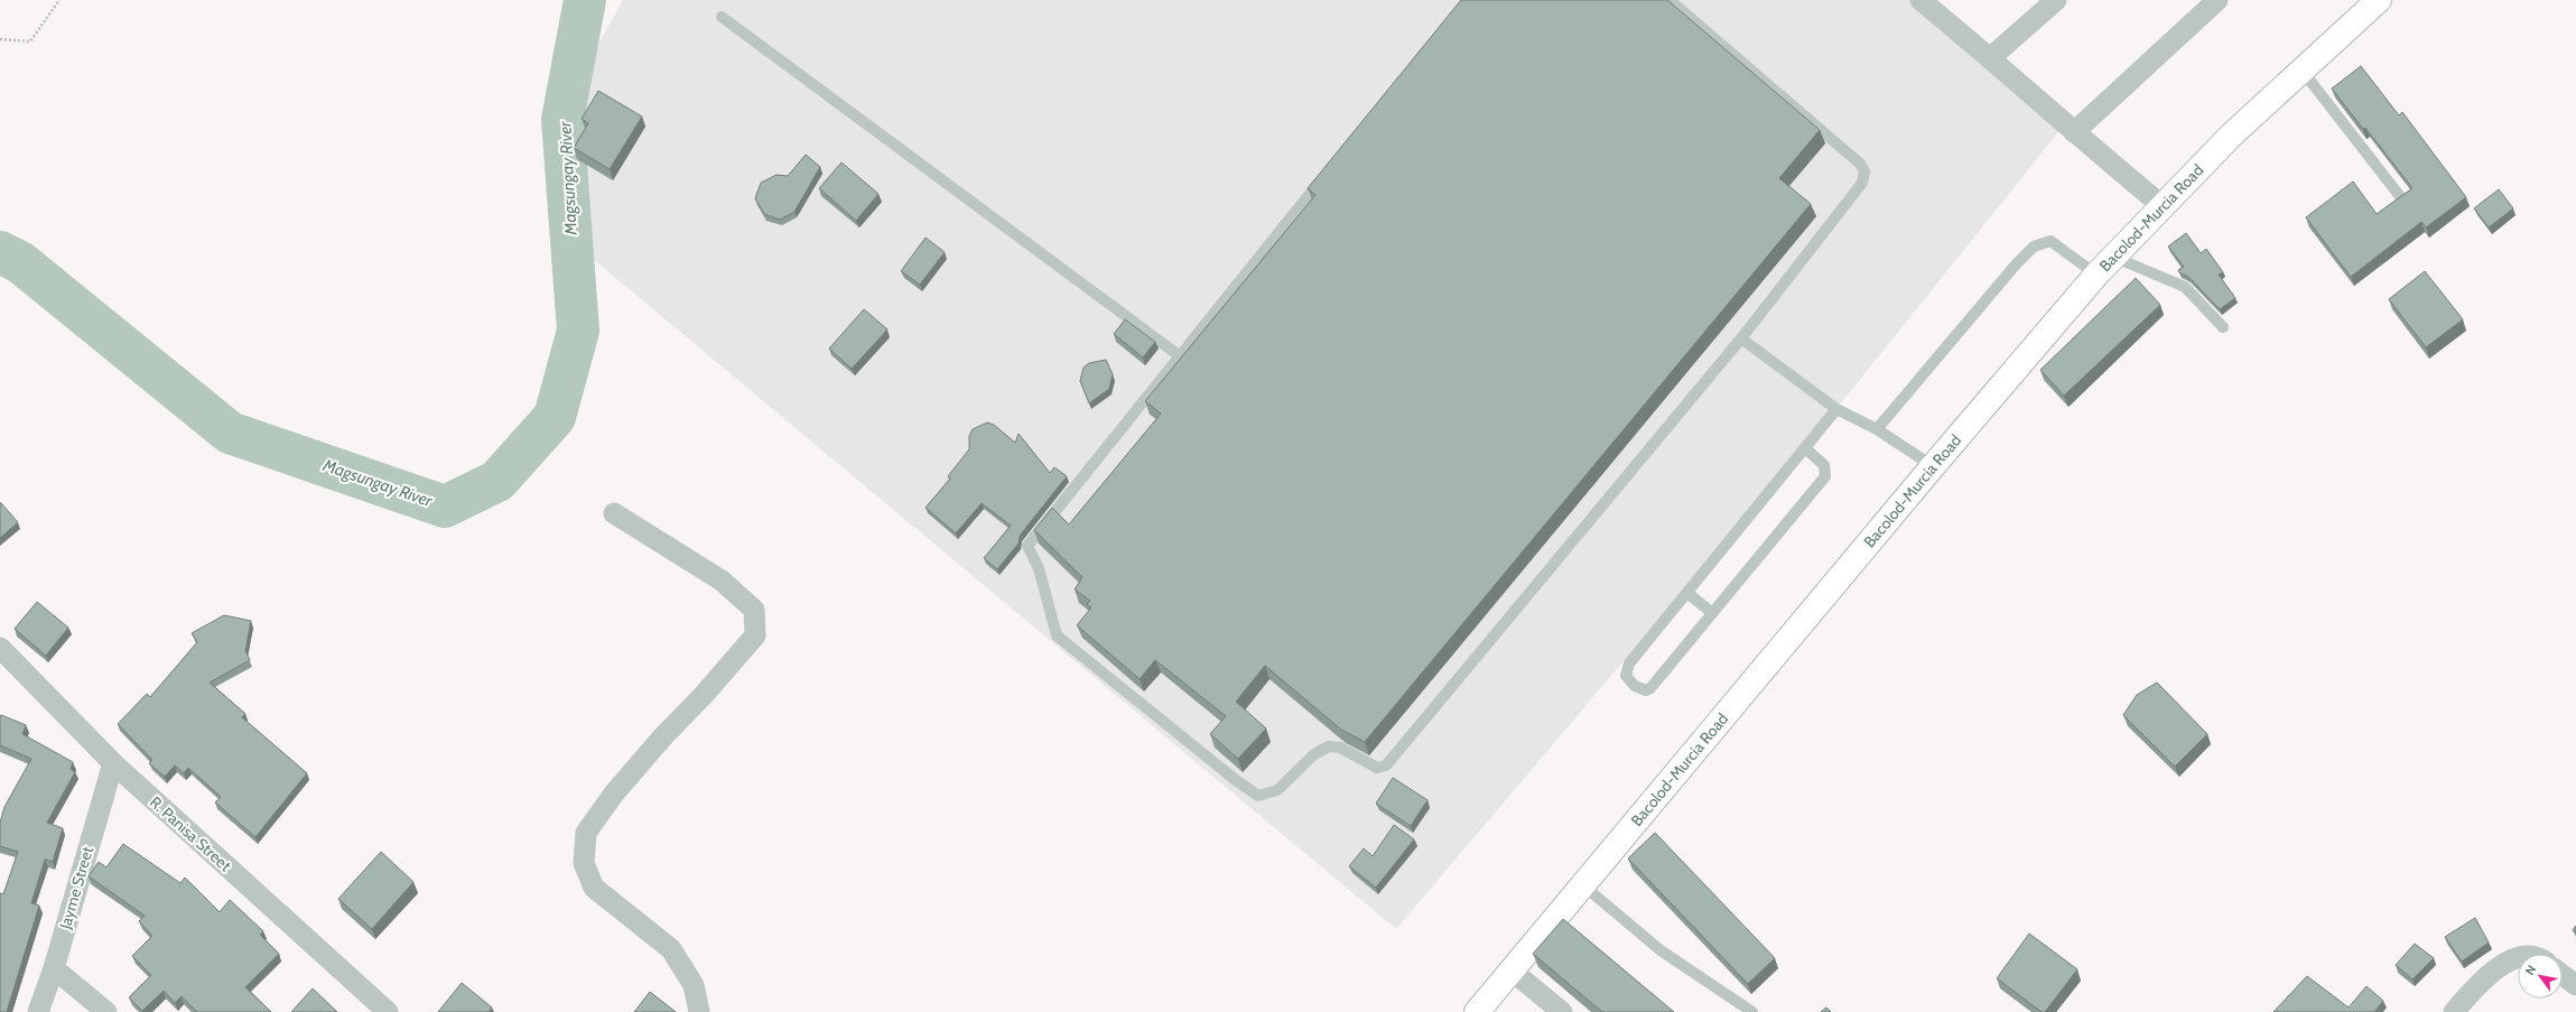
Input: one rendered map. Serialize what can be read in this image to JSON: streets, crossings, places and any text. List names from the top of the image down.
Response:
{
  "streets": {
    "main road": ["Bacolod-Murcia Road"],
    "street": ["R. Panisa Street", "Jayme Street"]
  },
  "crossings": [
    ["R. Panisa Street", "Jayme Street"]
  ],
  "water": ["Magsungay River"],
  "north": "top left"
}
